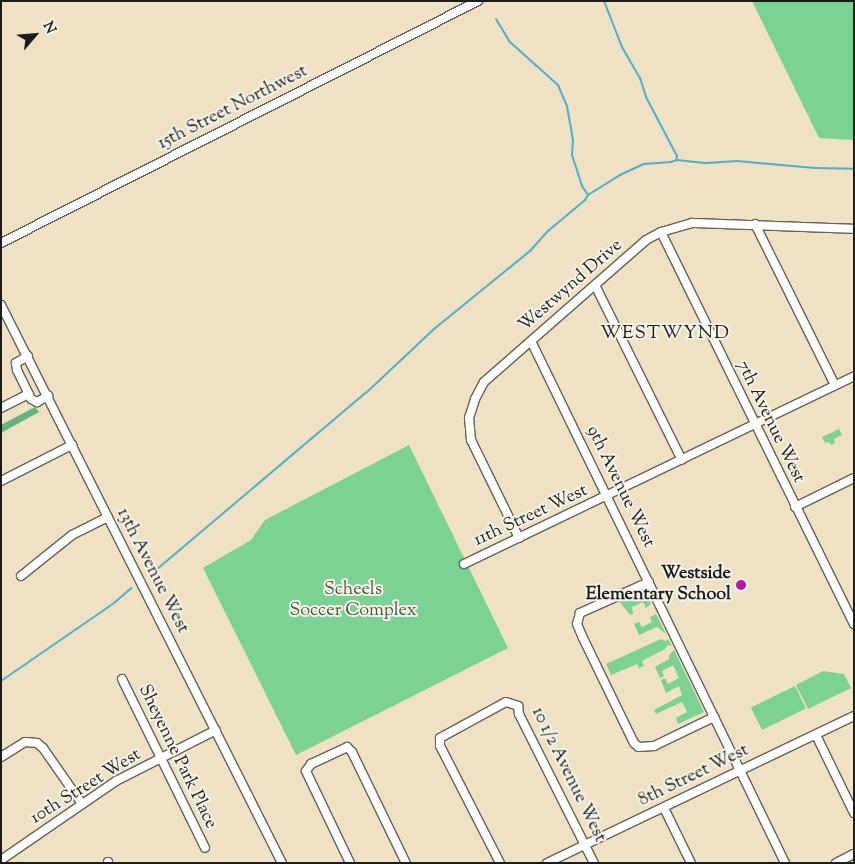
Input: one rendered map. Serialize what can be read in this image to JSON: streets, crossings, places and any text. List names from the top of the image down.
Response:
{
  "streets": {
    "street": [
      "15th Street Northwest",
      "Westwynd Drive",
      "7th Avenue West",
      "9th Avenue West",
      "11th Street West",
      "13th Avenue West",
      "Sheyenne Park Place",
      "10 1/2 Avenue West",
      "8th Street West",
      "10th Street West"
    ]
  },
  "crossings": [
    ["Westwynd Drive", "7th Avenue West"],
    ["Westwynd Drive", "9th Avenue West"],
    ["Westwynd Drive", "11th Street West"],
    ["7th Avenue West", "11th Street West"],
    ["9th Avenue West", "11th Street West"],
    ["9th Avenue West", "8th Street West"],
    ["13th Avenue West", "10th Street West"],
    ["Sheyenne Park Place", "10th Street West"],
    ["10 1/2 Avenue West", "8th Street West"]
  ],
  "districts": ["WESTWYND"],
  "parks": ["Scheels Soccer Complex"],
  "places": ["Westside Elementary School"],
  "north": "top right"
}
